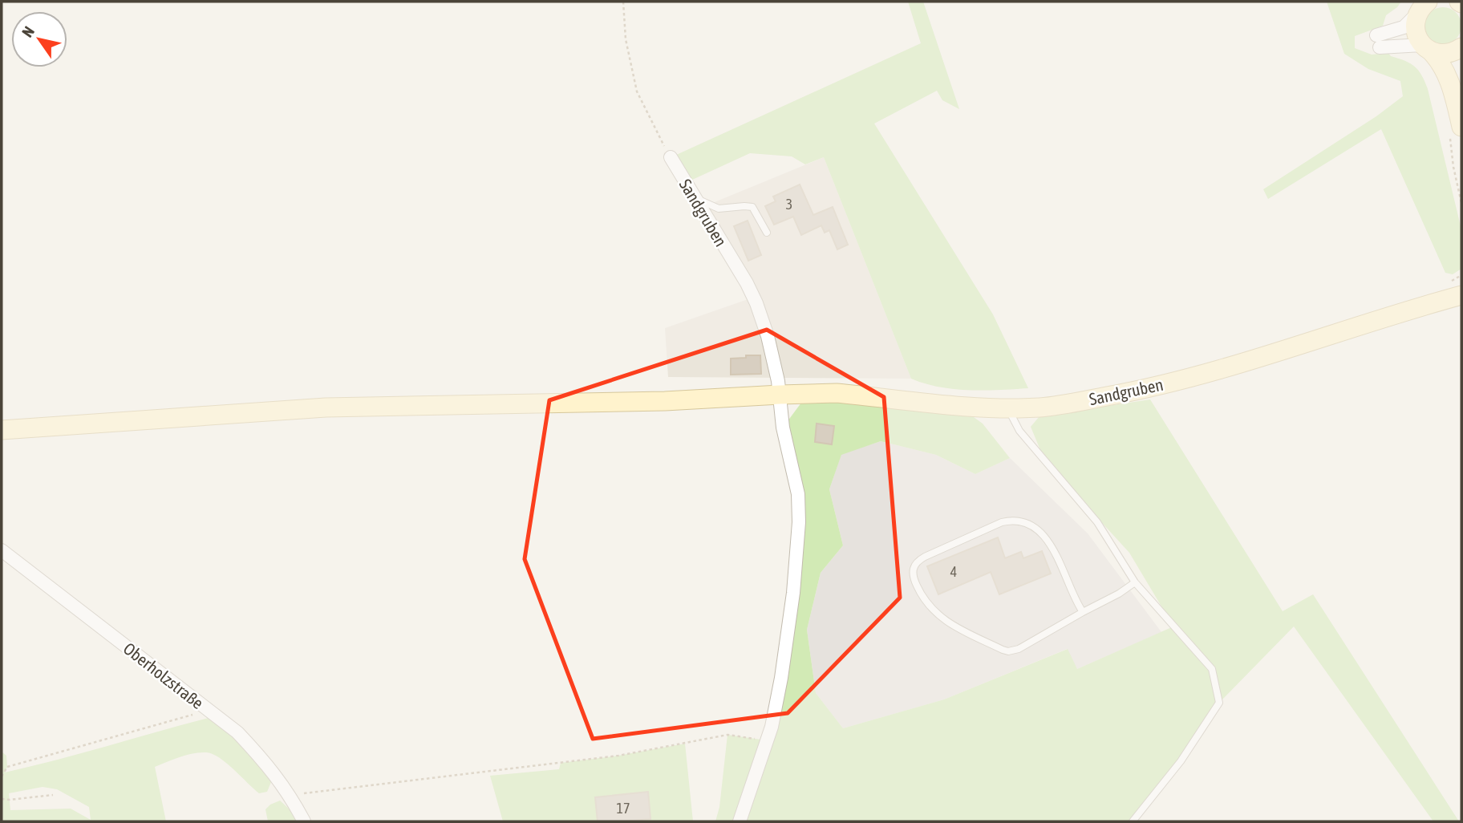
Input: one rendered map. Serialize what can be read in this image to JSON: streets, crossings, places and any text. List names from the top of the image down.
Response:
{
  "streets": {
    "street": ["Sandgruben", "Oberholzstraße"]
  },
  "house_numbers": ["3", "4", "17"],
  "north": "top left"
}
